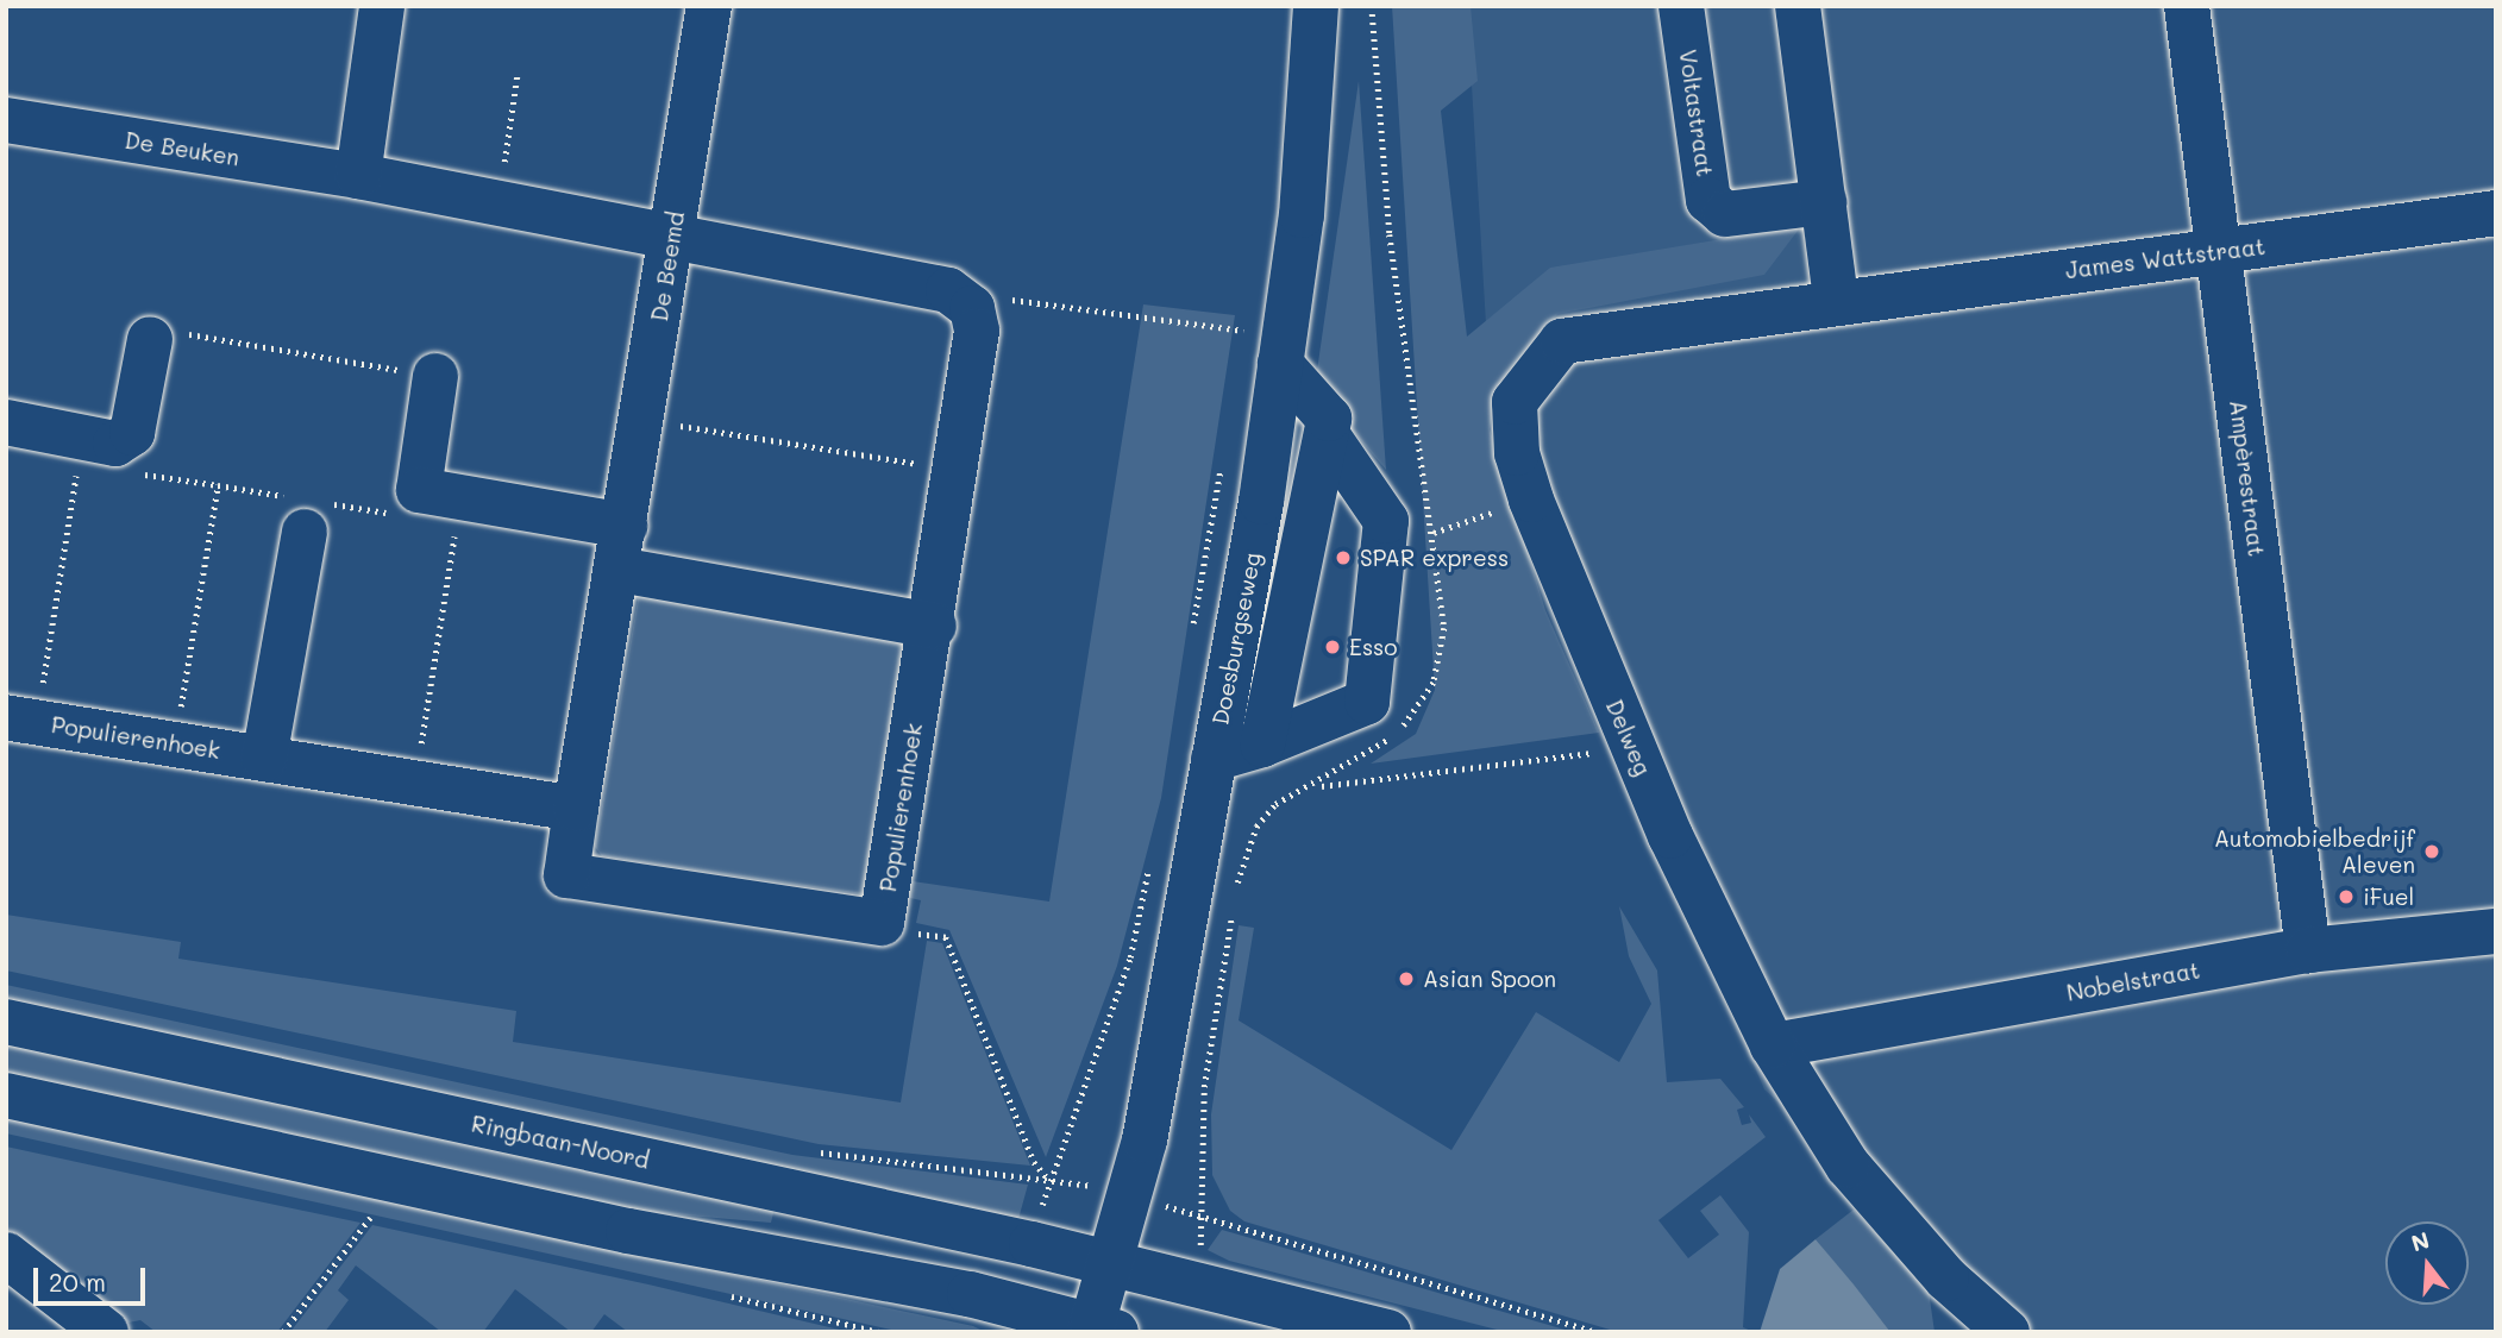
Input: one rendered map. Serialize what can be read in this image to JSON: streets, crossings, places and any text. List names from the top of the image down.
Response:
{
  "streets": {
    "street": [
      "Voltastraat",
      "De Beuken",
      "James Wattstraat",
      "De Beemd",
      "Ampèrestraat",
      "Doesburgseweg",
      "Populierenhoek",
      "Delweg",
      "Nobelstraat",
      "Ringbaan-Noord"
    ]
  },
  "crossings": [
    ["De Beuken", "De Beemd"],
    ["James Wattstraat", "Ampèrestraat"],
    ["James Wattstraat", "Delweg"],
    ["De Beemd", "Populierenhoek"],
    ["Ampèrestraat", "Nobelstraat"],
    ["Doesburgseweg", "Ringbaan-Noord"],
    ["Delweg", "Nobelstraat"]
  ],
  "places": [
    "SPAR express",
    "Esso",
    "Automobielbedrijf Aleven",
    "iFuel",
    "Asian Spoon"
  ],
  "scale_bar": "20 m",
  "north": "top"
}
